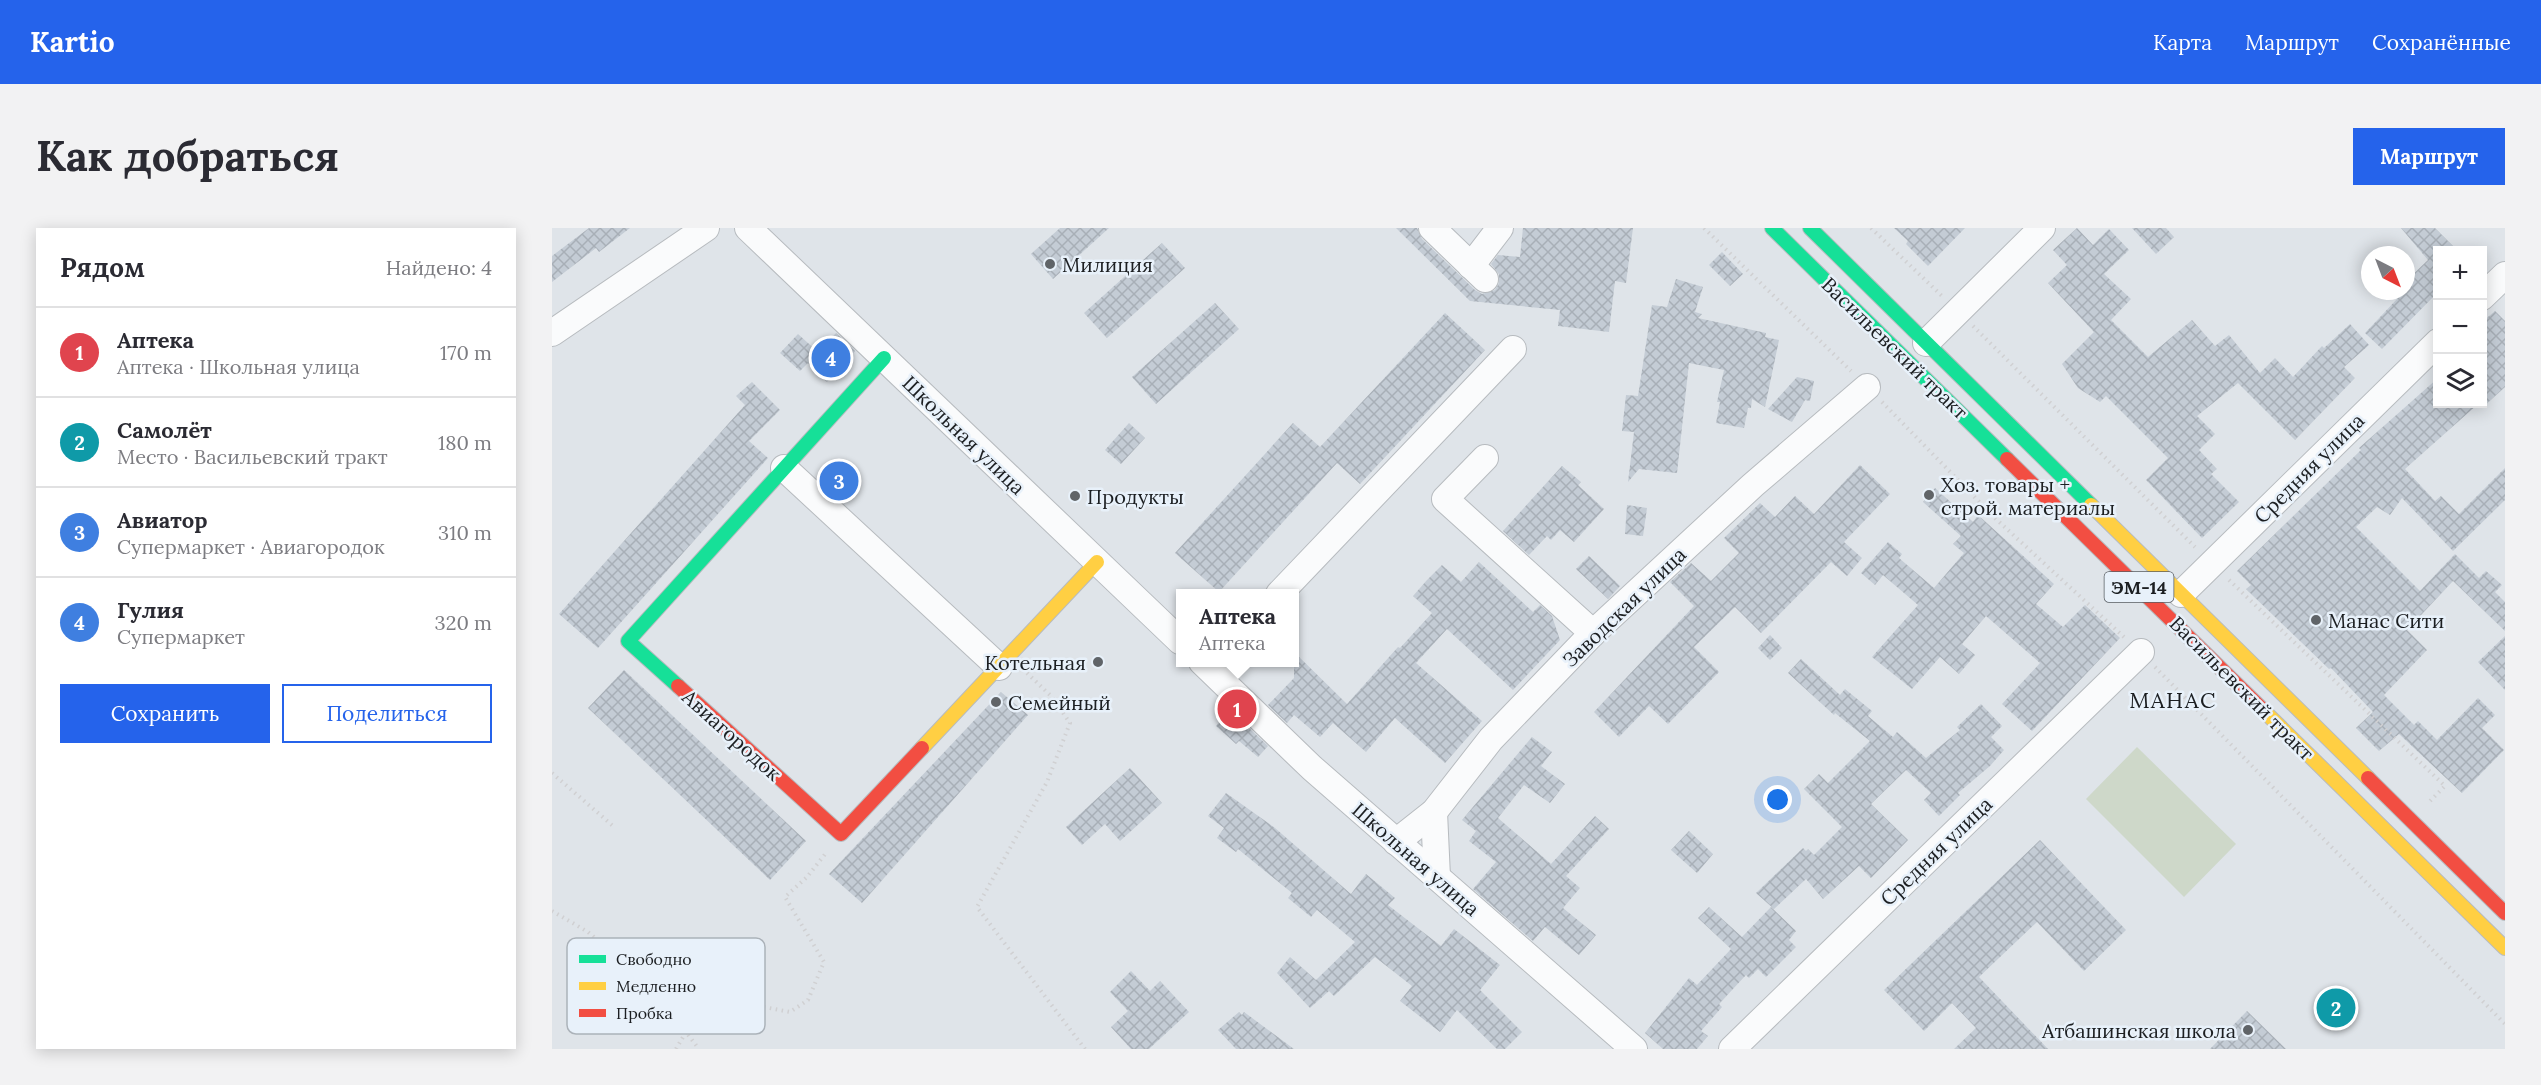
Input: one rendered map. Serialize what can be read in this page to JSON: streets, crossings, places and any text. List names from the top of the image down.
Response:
{
  "streets": {
    "main road": ["Васильевский тракт", "ЭМ-14", "Авиагородок"],
    "street": ["Школьная улица", "Средняя улица", "Заводская улица"]
  },
  "crossings": [
    ["Васильевский тракт", "Средняя улица"],
    ["Школьная улица", "Заводская улица"],
    ["Школьная улица", "Авиагородок"]
  ],
  "districts": ["МАНАС"],
  "places": [
    "Милиция",
    "Хоз. товары + строй. материалы",
    "Продукты",
    "Манас Сити",
    "Котельная",
    "Семейный",
    "Атбашинская школа"
  ],
  "legend": ["Свободно", "Медленно", "Пробка"],
  "north": "bottom right",
  "page": {
    "header": "Kartio",
    "nav": ["Карта", "Маршрут", "Сохранённые"],
    "buttons": [
      "Маршрут",
      ["Сохранить", "Поделиться"]
    ],
    "title": "Как добраться",
    "heading": ["Рядом", "Найдено: 4"],
    "map_buttons": ["+", "−"],
    "list": [
      {
        "mark": "1",
        "name": "Аптека",
        "note": "Аптека · Школьная улица",
        "value": "170 m"
      },
      {
        "mark": "2",
        "name": "Самолёт",
        "note": "Место · Васильевский тракт",
        "value": "180 m"
      },
      {
        "mark": "3",
        "name": "Авиатор",
        "note": "Супермаркет · Авиагородок",
        "value": "310 m"
      },
      {
        "mark": "4",
        "name": "Гулия",
        "note": "Супермаркет",
        "value": "320 m"
      }
    ],
    "pins": [
      "4",
      "3",
      "1",
      "2"
    ],
    "popup": ["Аптека", "Аптека"]
  }
}
